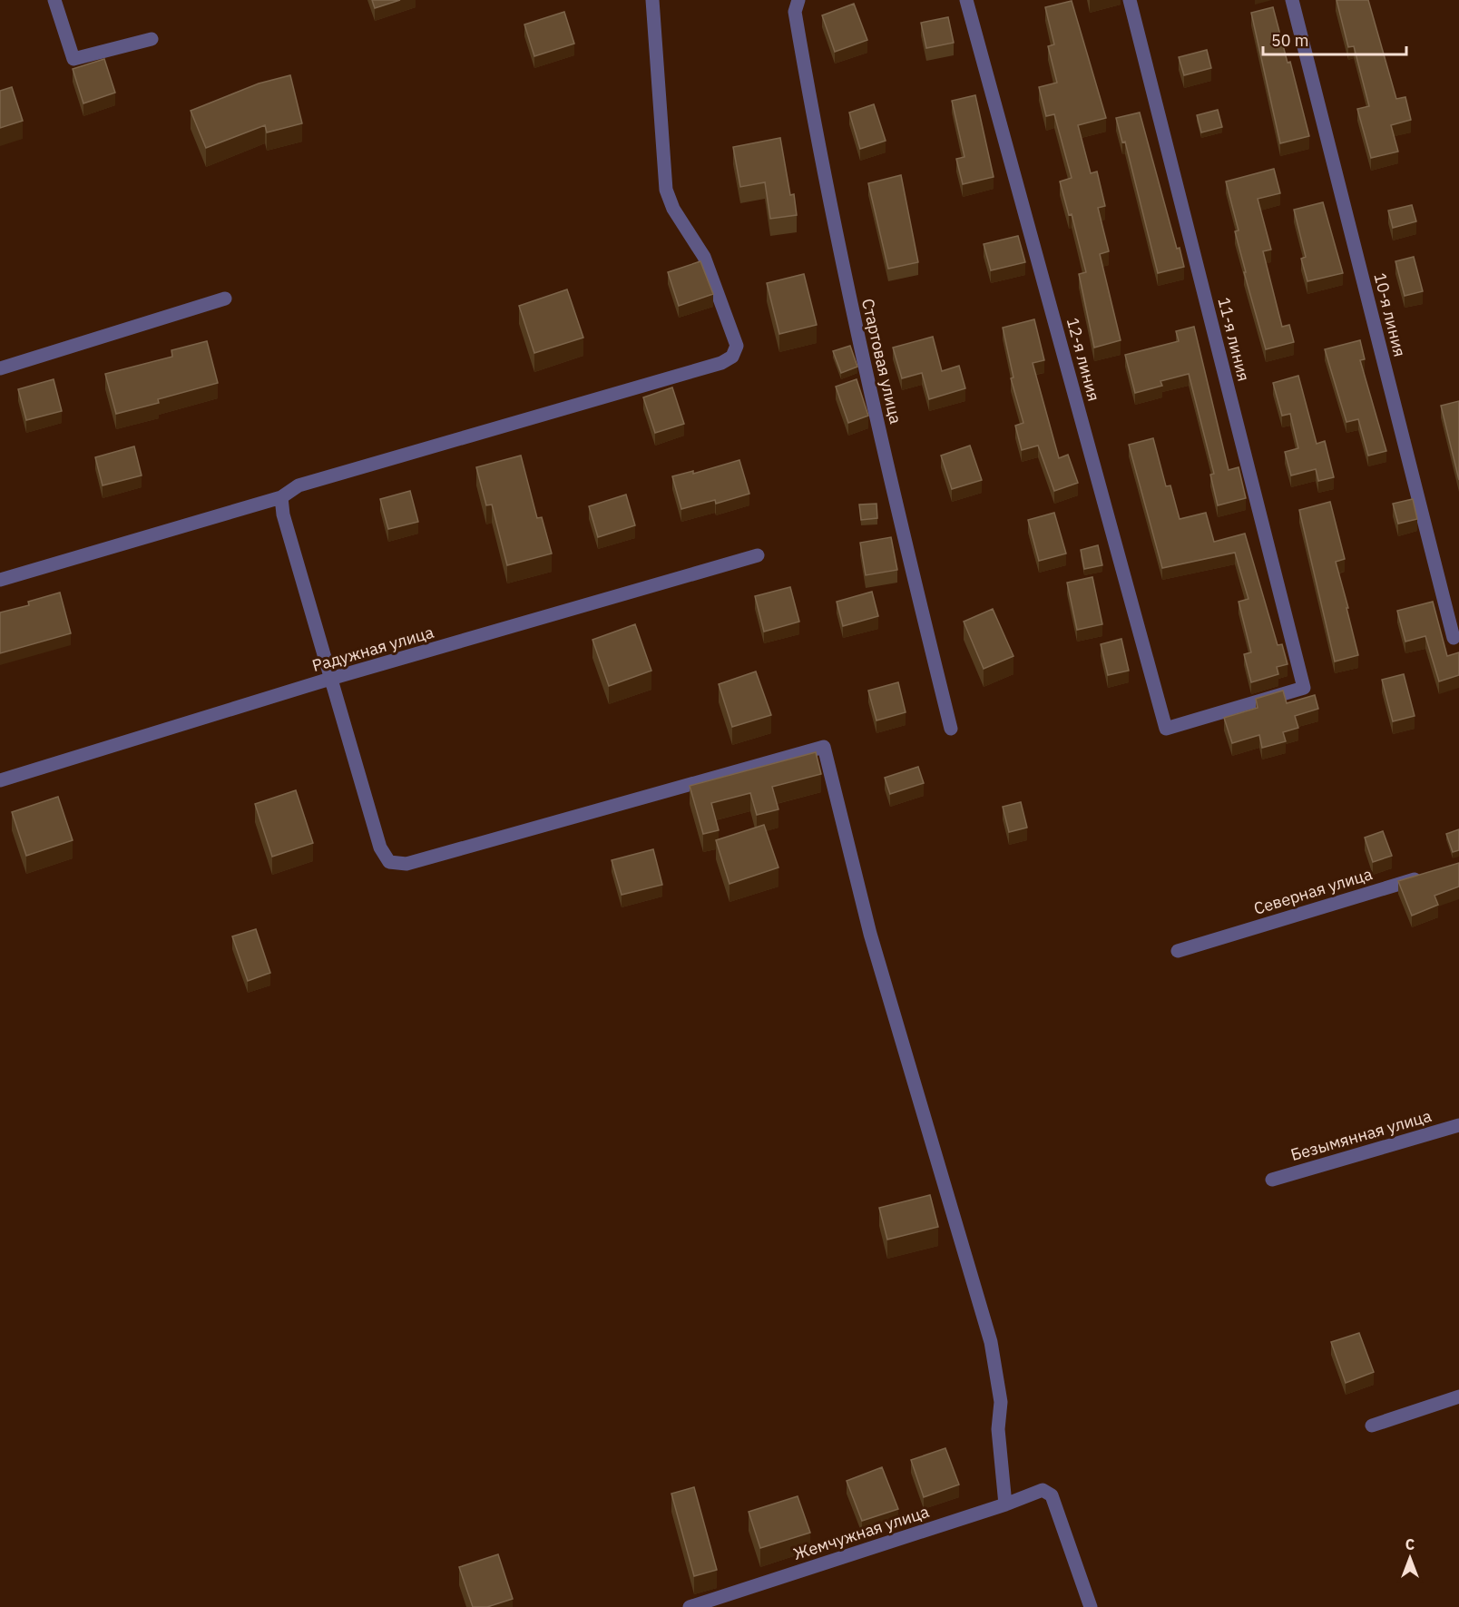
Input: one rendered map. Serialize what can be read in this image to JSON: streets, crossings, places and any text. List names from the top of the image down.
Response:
{
  "streets": {
    "street": [
      "10-я линия",
      "11-я линия",
      "12-я линия",
      "Стартовая улица",
      "Радужная улица",
      "Северная улица",
      "Безымянная улица",
      "Жемчужная улица"
    ]
  },
  "crossings": [
    ["11-я линия", "12-я линия"]
  ],
  "scale_bar": "50 m",
  "north": "top"
}
